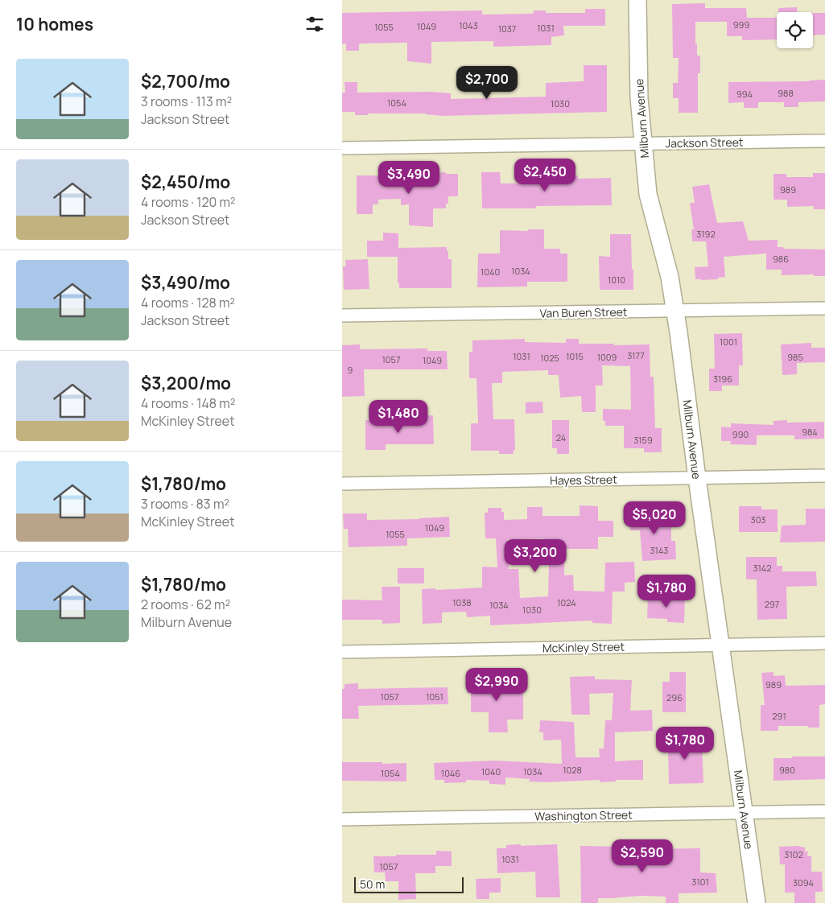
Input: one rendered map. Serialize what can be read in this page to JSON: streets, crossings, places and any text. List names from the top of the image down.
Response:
{
  "streets": {
    "main road": ["Milburn Avenue"],
    "street": [
      "Jackson Street",
      "Van Buren Street",
      "Hayes Street",
      "McKinley Street",
      "Washington Street"
    ]
  },
  "crossings": [
    ["Milburn Avenue", "Jackson Street"],
    ["Milburn Avenue", "Van Buren Street"],
    ["Milburn Avenue", "Hayes Street"],
    ["Milburn Avenue", "McKinley Street"],
    ["Milburn Avenue", "Washington Street"]
  ],
  "house_numbers": [
    "999",
    "1043",
    "1049",
    "1055",
    "1031",
    "1037",
    "988",
    "994",
    "1054",
    "1030",
    "989",
    "3192",
    "986",
    "1034",
    "1040",
    "1010",
    "1001",
    "3177",
    "1031",
    "1015",
    "1009",
    "985",
    "1025",
    "1057",
    "1049",
    "9",
    "3196",
    "984",
    "990",
    "24",
    "3159",
    "303",
    "1049",
    "1055",
    "3143",
    "3142",
    "1038",
    "1024",
    "297",
    "1034",
    "1030",
    "989",
    "1057",
    "1051",
    "296",
    "291",
    "1028",
    "980",
    "1040",
    "1034",
    "1054",
    "1046",
    "3102",
    "1031",
    "1057",
    "3101",
    "3094"
  ],
  "scale_bar": "50 m",
  "page": {
    "heading": "10 homes",
    "list": [
      {
        "name": "$2,700/mo",
        "note": "3 rooms · 113 m² · Jackson Street"
      },
      {
        "name": "$2,450/mo",
        "note": "4 rooms · 120 m² · Jackson Street"
      },
      {
        "name": "$3,490/mo",
        "note": "4 rooms · 128 m² · Jackson Street"
      },
      {
        "name": "$3,200/mo",
        "note": "4 rooms · 148 m² · McKinley Street"
      },
      {
        "name": "$1,780/mo",
        "note": "3 rooms · 83 m² · McKinley Street"
      },
      {
        "name": "$1,780/mo",
        "note": "2 rooms · 62 m² · Milburn Avenue"
      }
    ],
    "price": [
      "$2,700",
      "$2,450",
      "$3,490",
      "$1,480",
      "$5,020",
      "$3,200",
      "$1,780",
      "$2,990",
      "$1,780",
      "$2,590"
    ],
    "scale": "50 m"
  }
}
